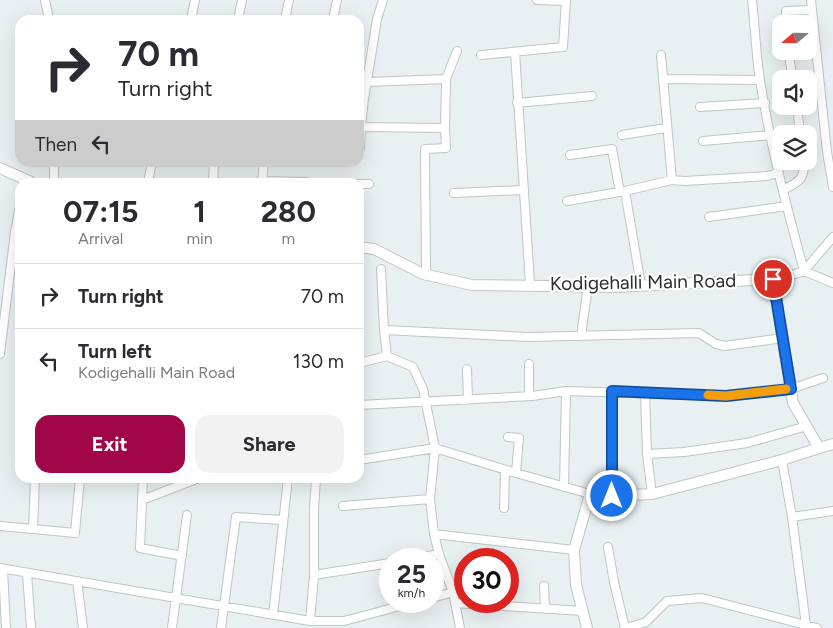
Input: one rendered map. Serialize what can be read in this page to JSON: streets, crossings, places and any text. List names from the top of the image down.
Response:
{
  "streets": {
    "street": ["Kodigehalli Main Road"]
  },
  "north": "left",
  "page": {
    "turn": ["70 m", "Turn right"],
    "then": "Then",
    "eta": [
      "07:15",
      "Arrival",
      "1",
      "min",
      "280",
      "m"
    ],
    "list": [
      {
        "name": "Turn right",
        "value": "70 m"
      },
      {
        "name": "Turn left",
        "note": "Kodigehalli Main Road",
        "value": "130 m"
      }
    ],
    "buttons": ["Exit", "Share"],
    "speed": "25 km/h",
    "limit": "30"
  }
}
